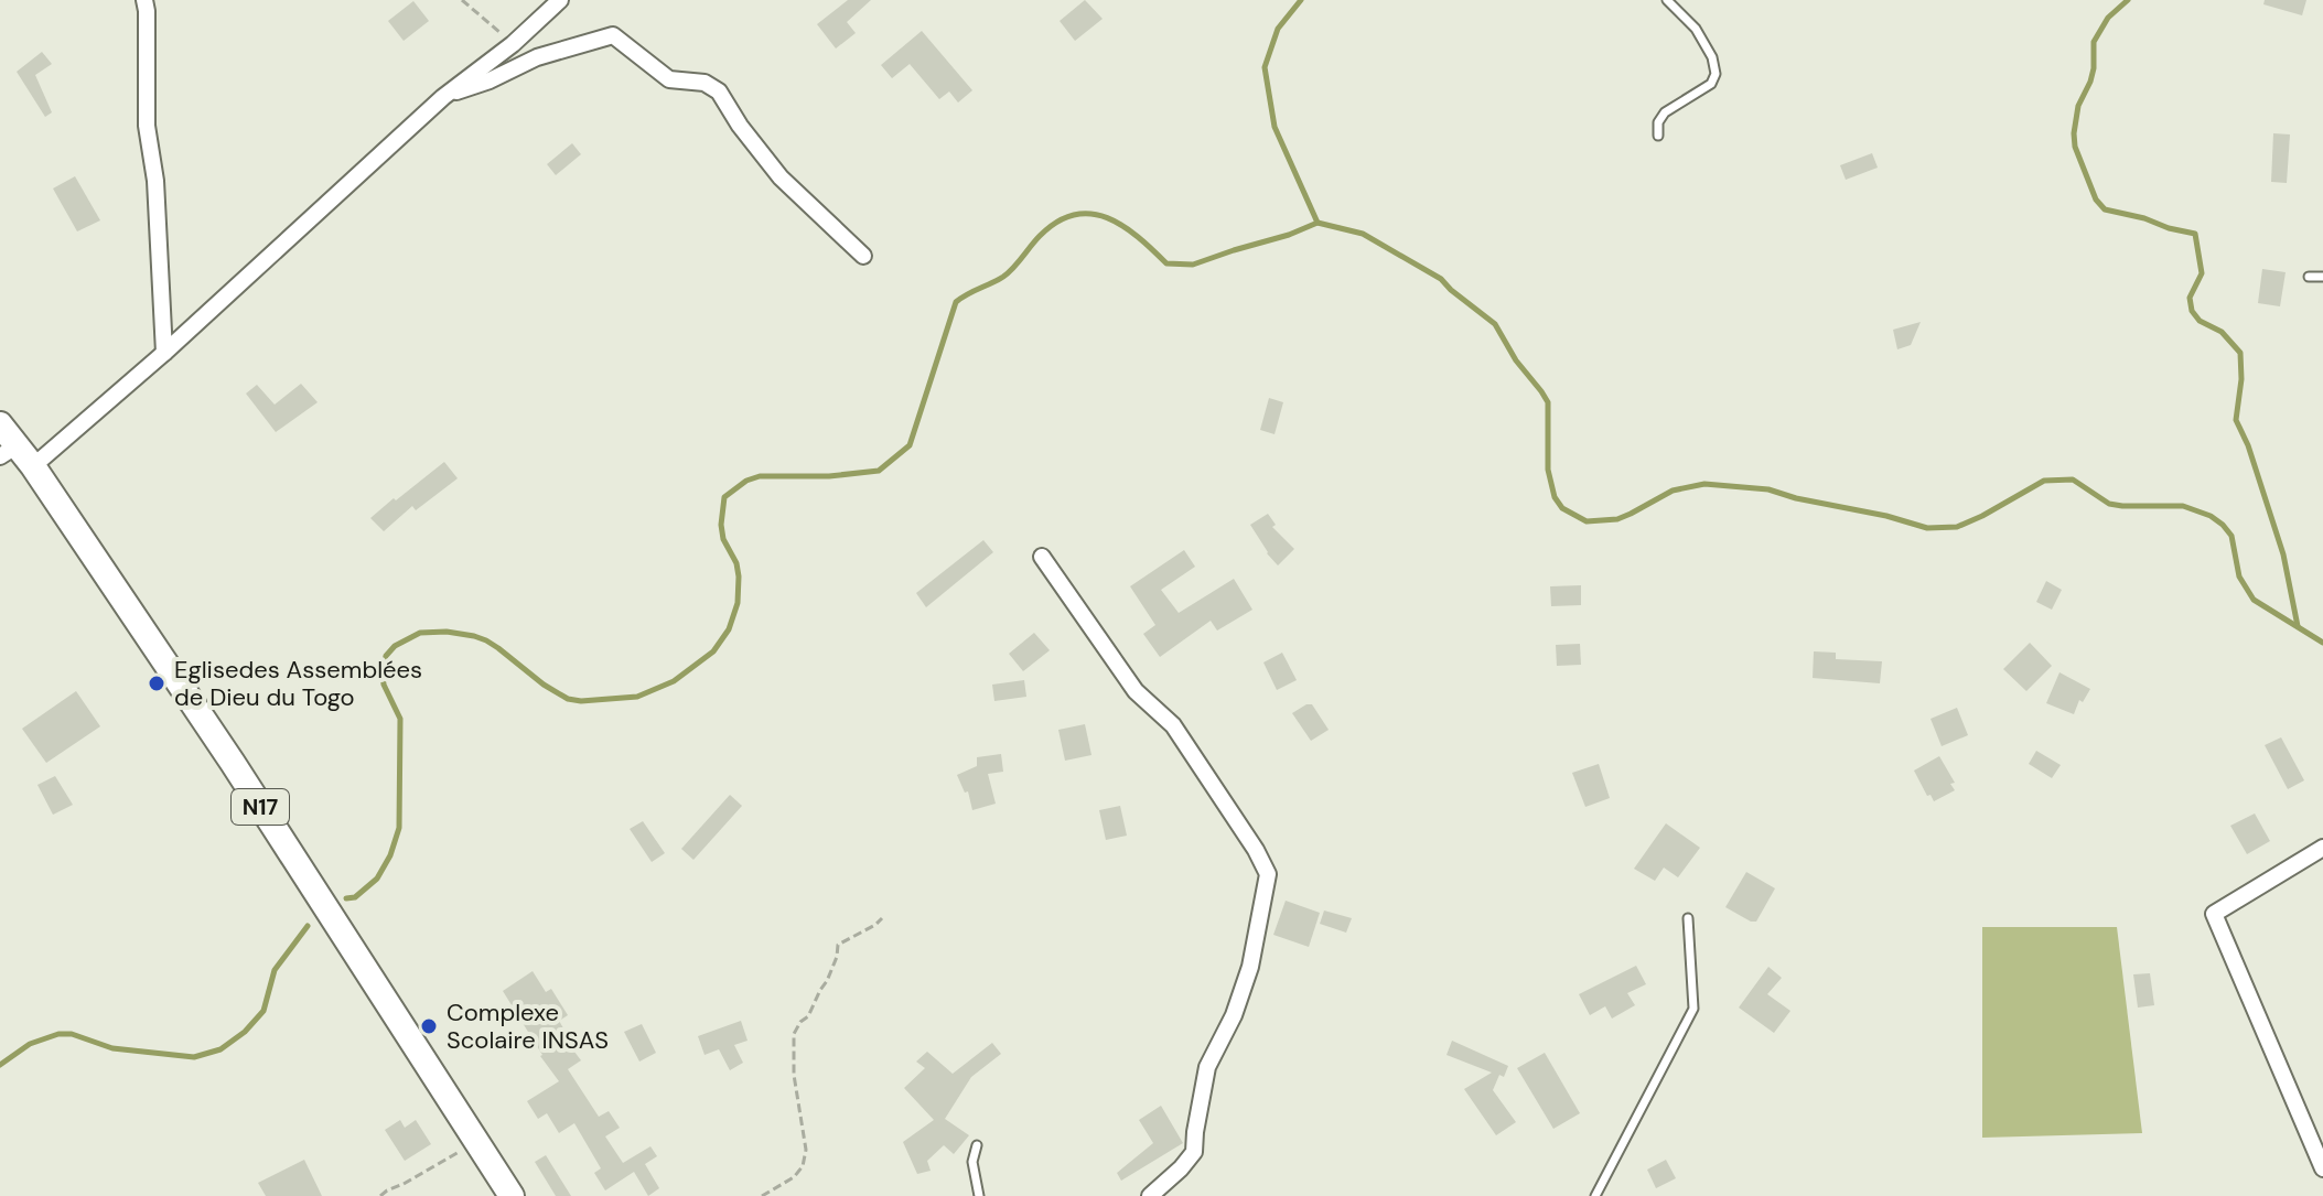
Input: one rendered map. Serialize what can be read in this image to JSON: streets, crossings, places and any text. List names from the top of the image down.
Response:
{
  "streets": {
    "main road": ["N17"]
  },
  "places": ["Eglisedes Assemblées de Dieu du Togo", "Complexe Scolaire INSAS"]
}
